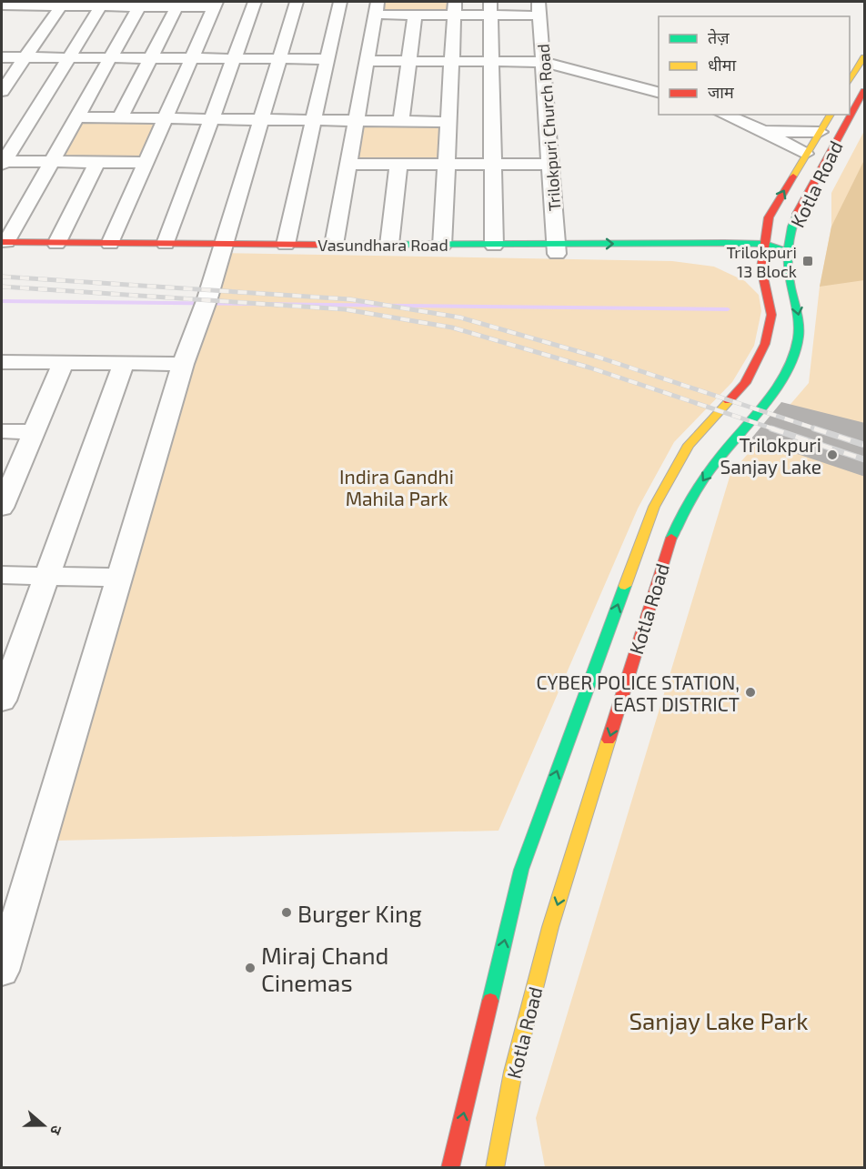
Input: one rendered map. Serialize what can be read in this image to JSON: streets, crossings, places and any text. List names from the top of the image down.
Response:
{
  "streets": {
    "main road": ["Kotla Road", "Vasundhara Road"],
    "street": ["Trilokpuri Church Road"]
  },
  "crossings": [
    ["Trilokpuri Church Road", "Vasundhara Road"],
    ["Kotla Road", "Vasundhara Road"]
  ],
  "parks": ["Indira Gandhi Mahila Park", "Sanjay Lake Park"],
  "places": {
    "transit": ["Trilokpuri 13 Block"],
    "other": [
      "Trilokpuri Sanjay Lake",
      "CYBER POLICE STATION, EAST DISTRICT",
      "Burger King",
      "Miraj Chand Cinemas"
    ]
  },
  "legend": ["तेज़", "धीमा", "जाम"],
  "north": "right"
}
